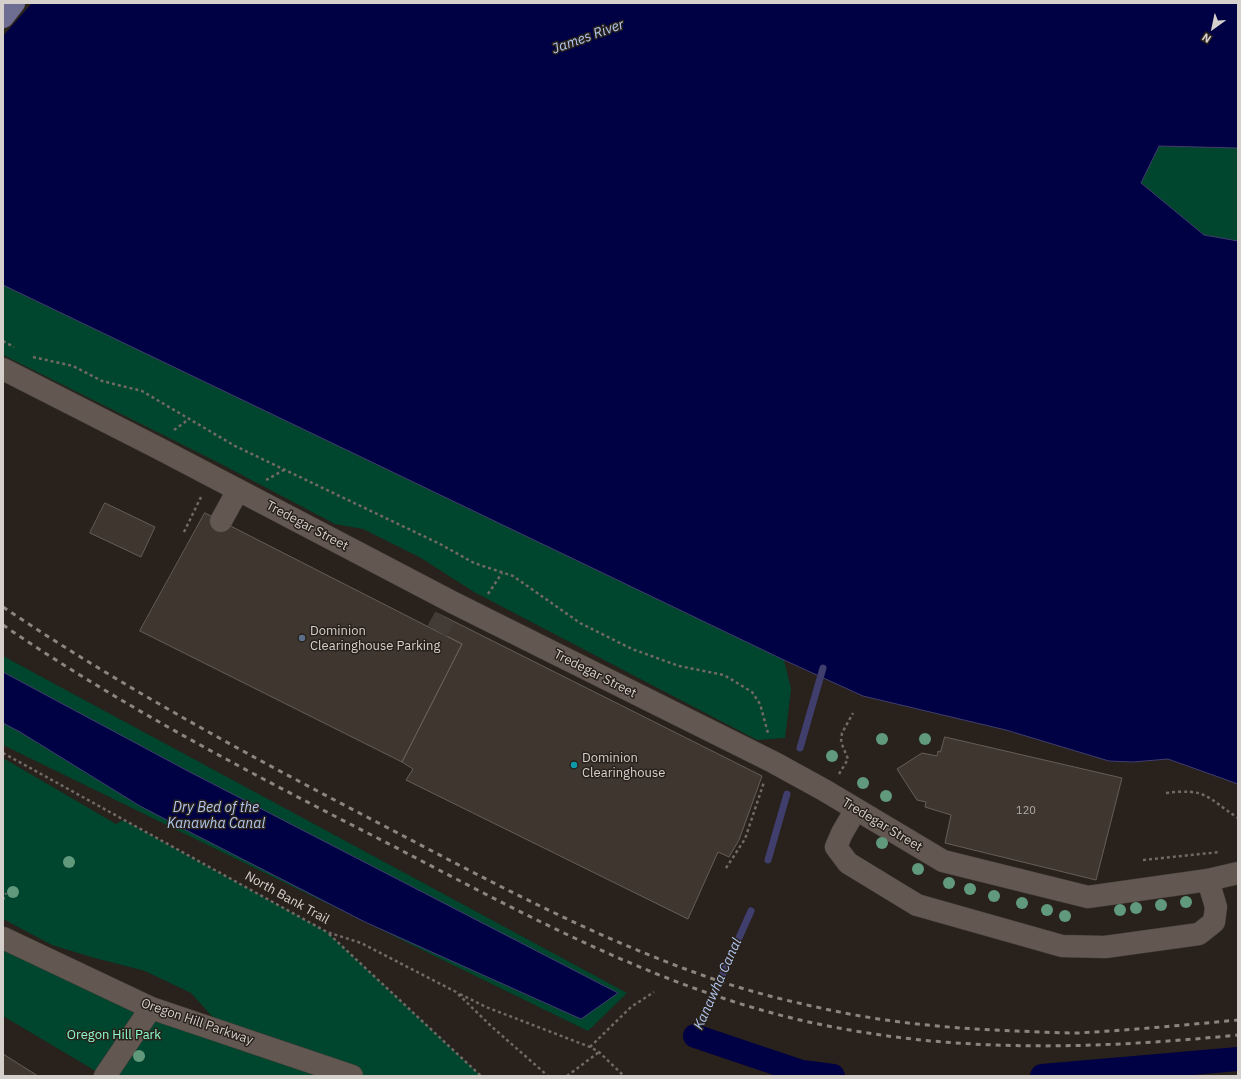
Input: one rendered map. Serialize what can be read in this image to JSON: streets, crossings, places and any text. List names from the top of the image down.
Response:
{
  "streets": {
    "street": ["Tredegar Street", "Oregon Hill Parkway"],
    "path": ["North Bank Trail"]
  },
  "water": ["James River", "Dry Bed of the Kanawha Canal", "Kanawha Canal"],
  "parks": ["Oregon Hill Park"],
  "places": ["Dominion Clearinghouse Parking", "Dominion Clearinghouse"],
  "house_numbers": ["120"],
  "north": "bottom left"
}
